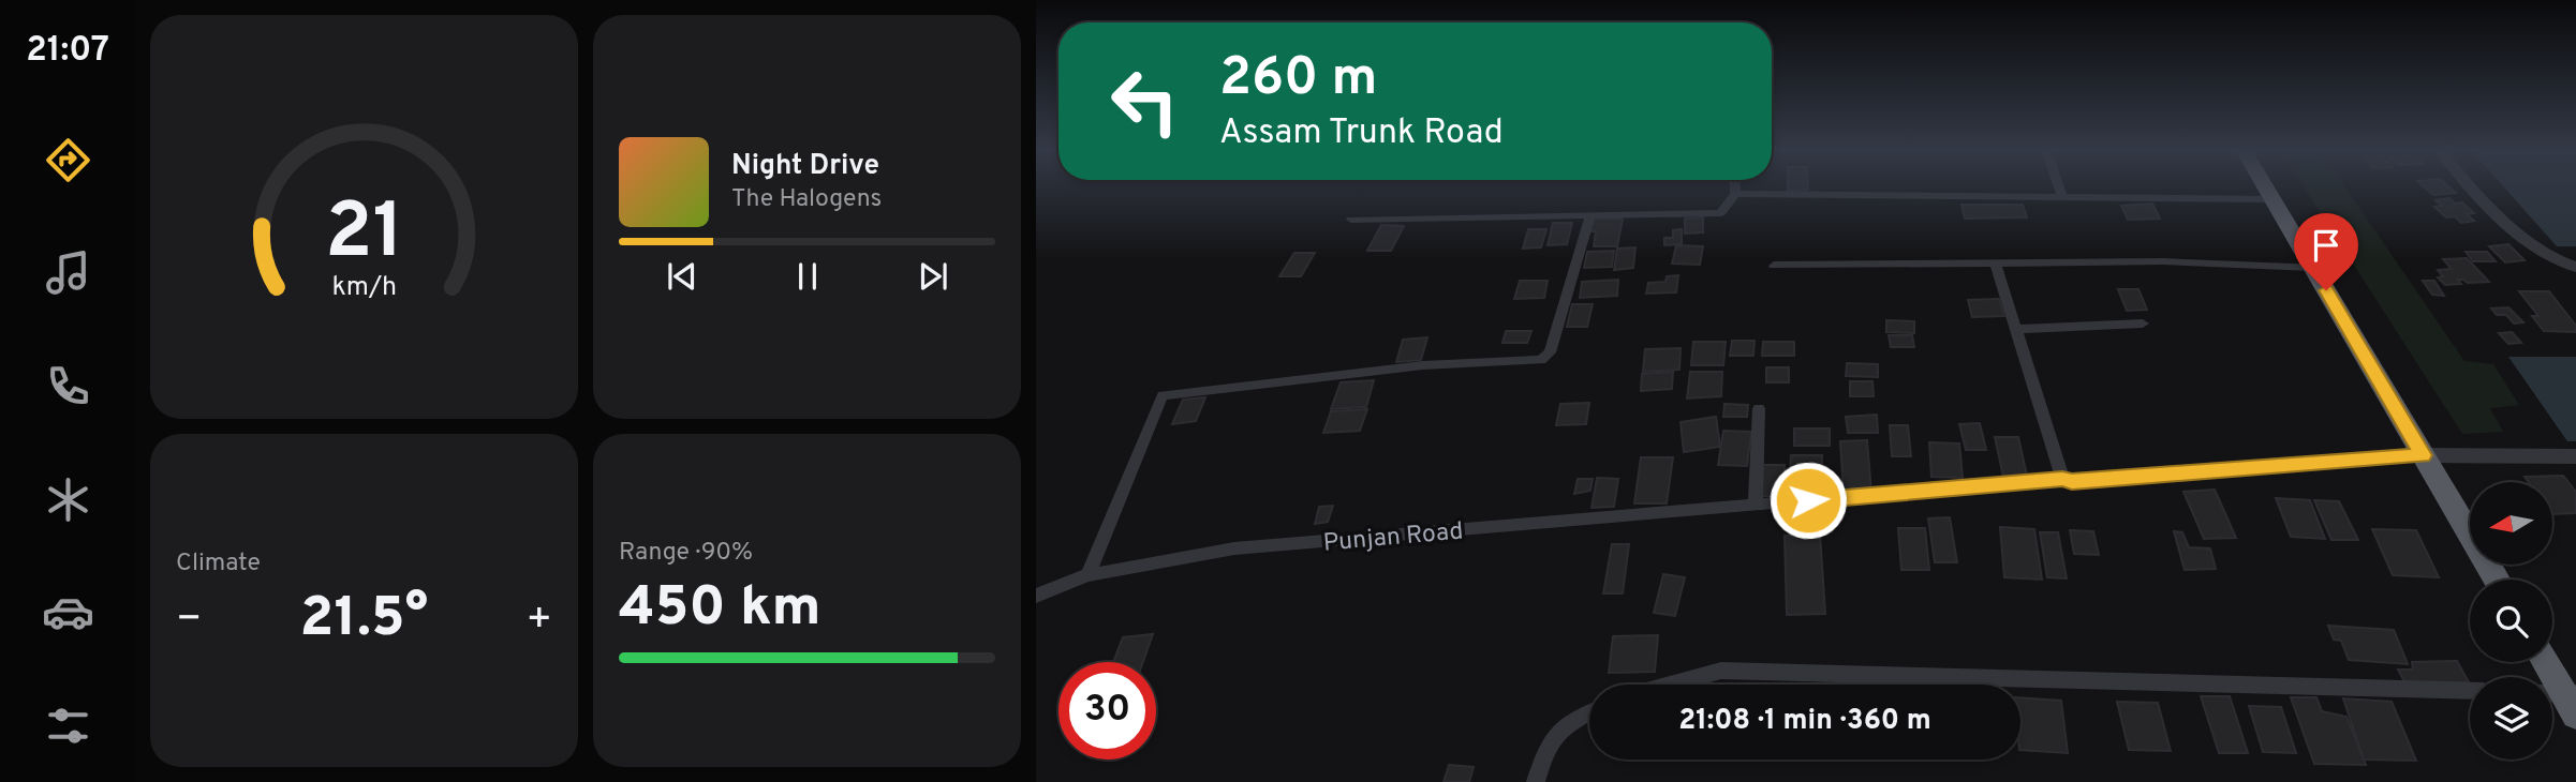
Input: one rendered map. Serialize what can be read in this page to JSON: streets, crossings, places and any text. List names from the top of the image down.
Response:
{
  "streets": {
    "street": ["Punjan Road"]
  },
  "north": "left",
  "page": {
    "tabs": "21:07",
    "turn": ["260 m", "Assam Trunk Road"],
    "song": ["Night Drive", "The Halogens"],
    "tile": [
      "Climate",
      ["Range · 90%", "450 km"]
    ],
    "heat": ["−", "21.5°", "+"],
    "limit": "30",
    "trip": "21:08 · 1 min · 360 m",
    "gauge": ["21", "km/h"]
  }
}
